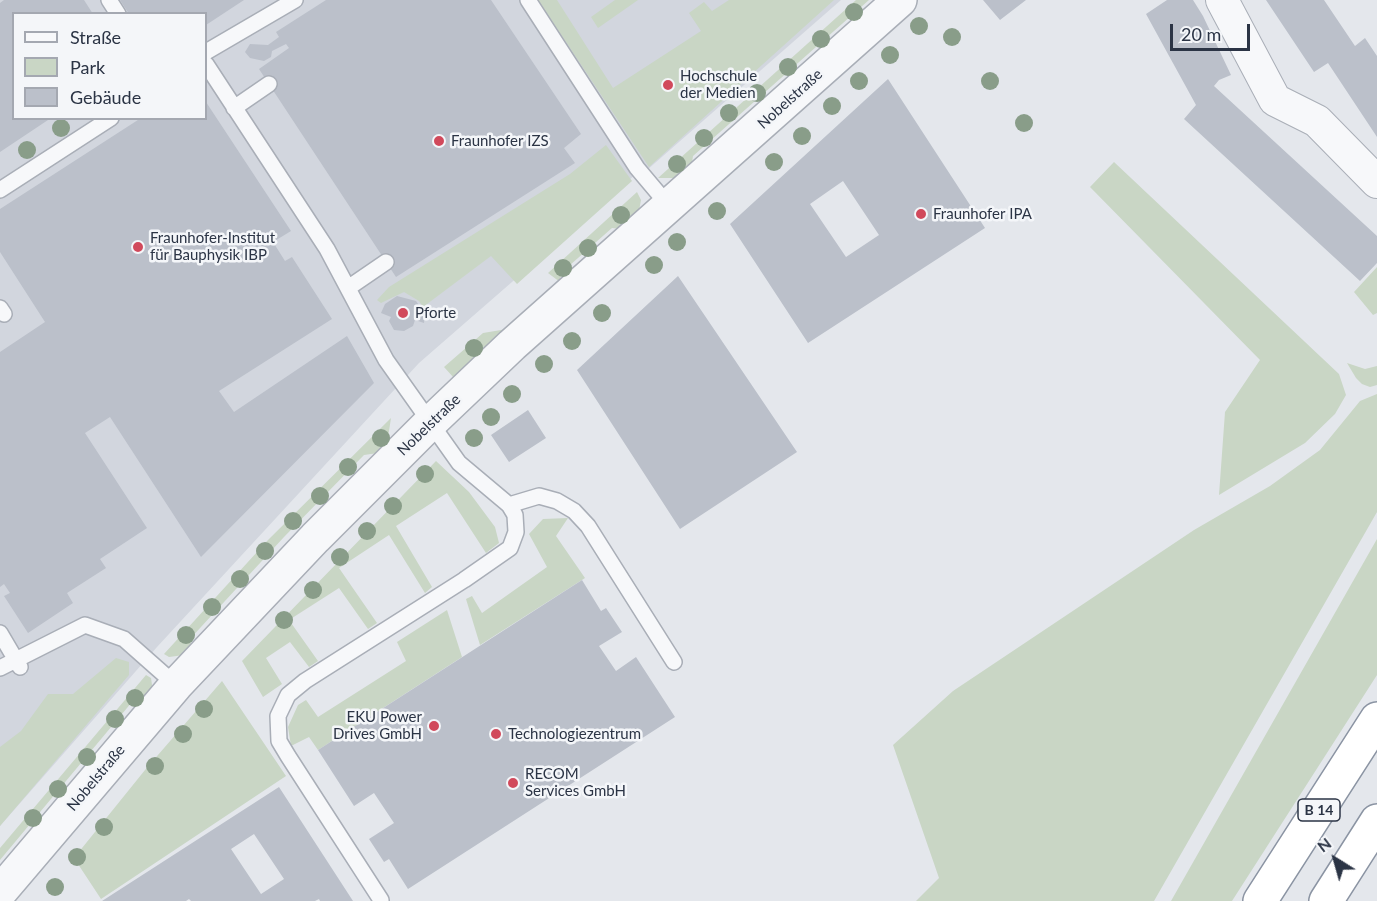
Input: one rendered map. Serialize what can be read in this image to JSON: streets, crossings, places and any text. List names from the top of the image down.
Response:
{
  "streets": {
    "highway": ["B 14"],
    "street": ["Nobelstraße"]
  },
  "places": [
    "Hochschule der Medien",
    "Fraunhofer IZS",
    "Fraunhofer IPA",
    "Fraunhofer-Institut für Bauphysik IBP",
    "Pforte",
    "EKU Power Drives GmbH",
    "Technologiezentrum",
    "RECOM Services GmbH"
  ],
  "legend": ["Straße", "Park", "Gebäude"],
  "scale_bar": "20 m",
  "north": "top left"
}
